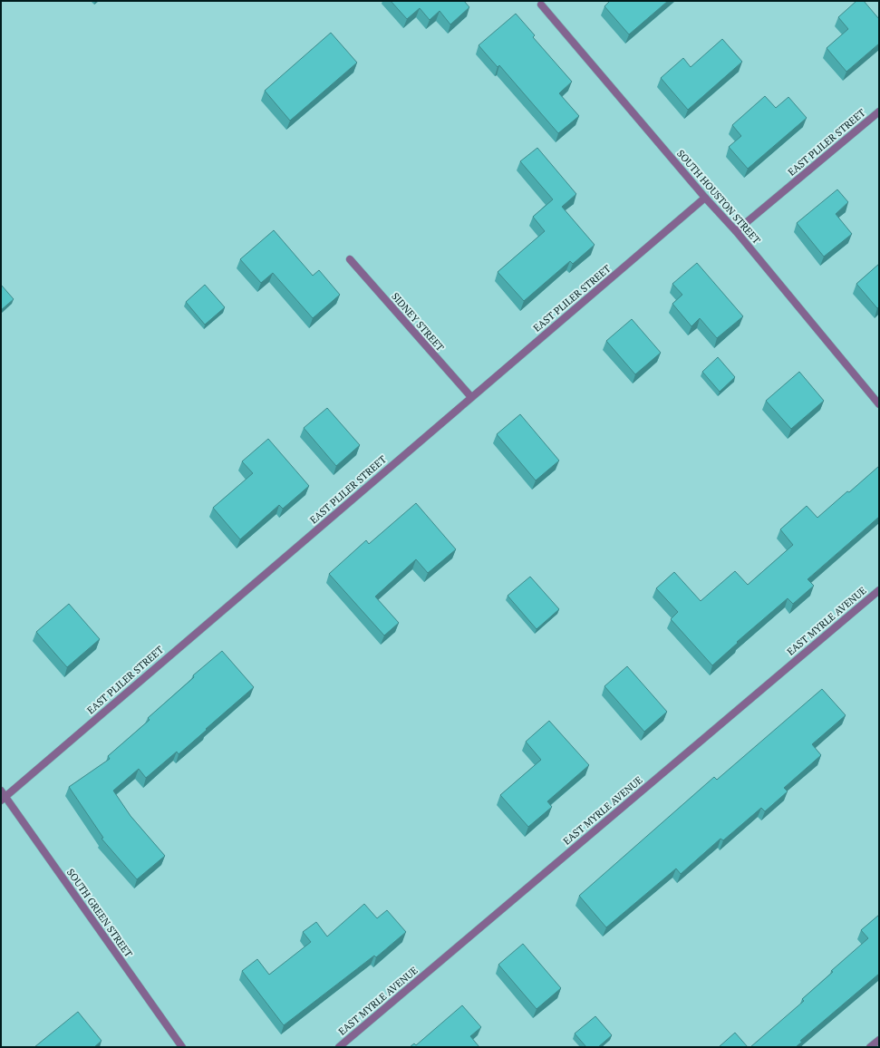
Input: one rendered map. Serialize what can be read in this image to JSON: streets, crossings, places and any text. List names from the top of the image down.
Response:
{
  "streets": {
    "street": [
      "EAST PLILER STREET",
      "SOUTH HOUSTON STREET",
      "SIDNEY STREET",
      "EAST MYRLE AVENUE",
      "SOUTH GREEN STREET"
    ]
  },
  "crossings": [
    ["EAST PLILER STREET", "SOUTH HOUSTON STREET"],
    ["EAST PLILER STREET", "SIDNEY STREET"],
    ["EAST PLILER STREET", "SOUTH GREEN STREET"]
  ]
}
